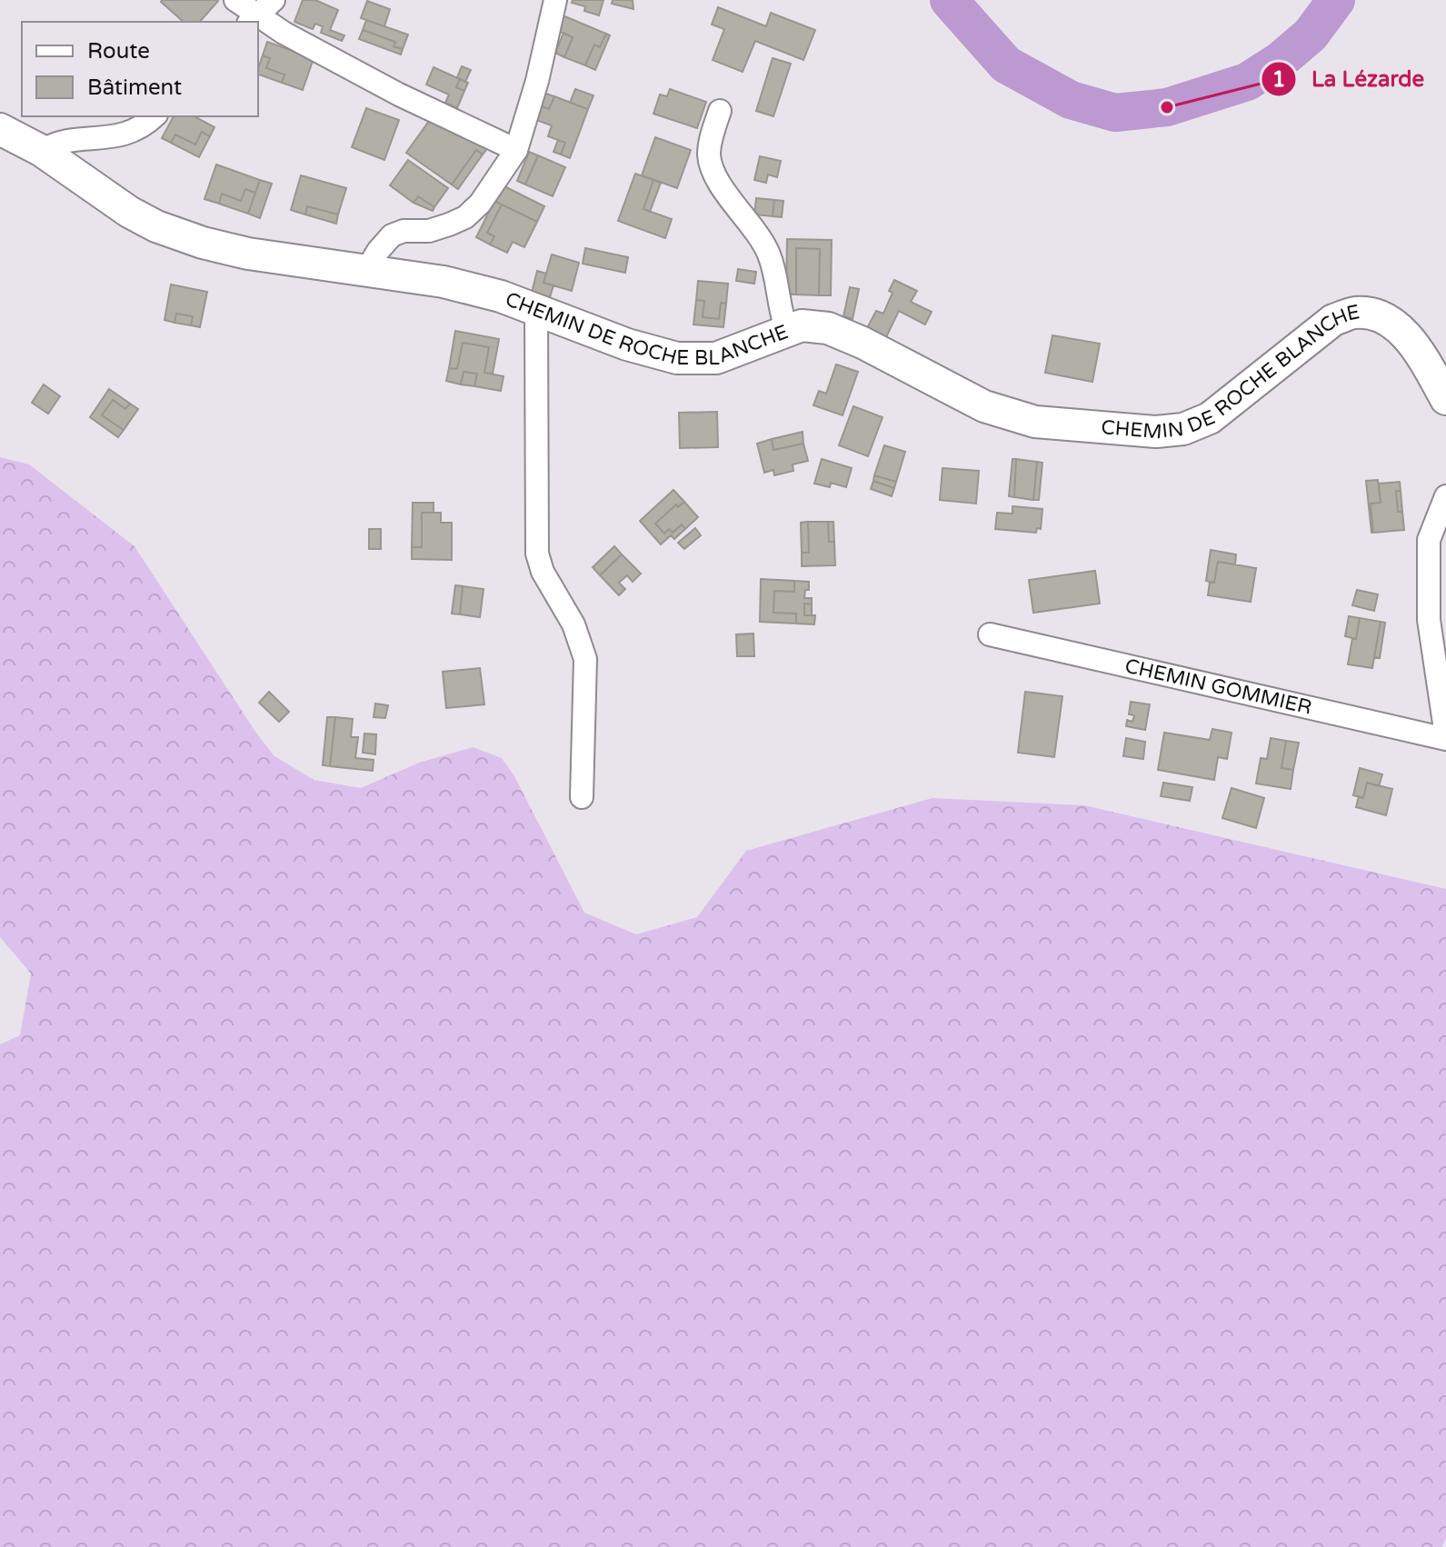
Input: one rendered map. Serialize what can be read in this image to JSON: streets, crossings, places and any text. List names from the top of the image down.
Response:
{
  "streets": {
    "main road": ["CHEMIN DE ROCHE BLANCHE"],
    "street": ["CHEMIN GOMMIER"]
  },
  "places": ["La Lézarde"],
  "legend": ["Route", "Bâtiment"]
}
